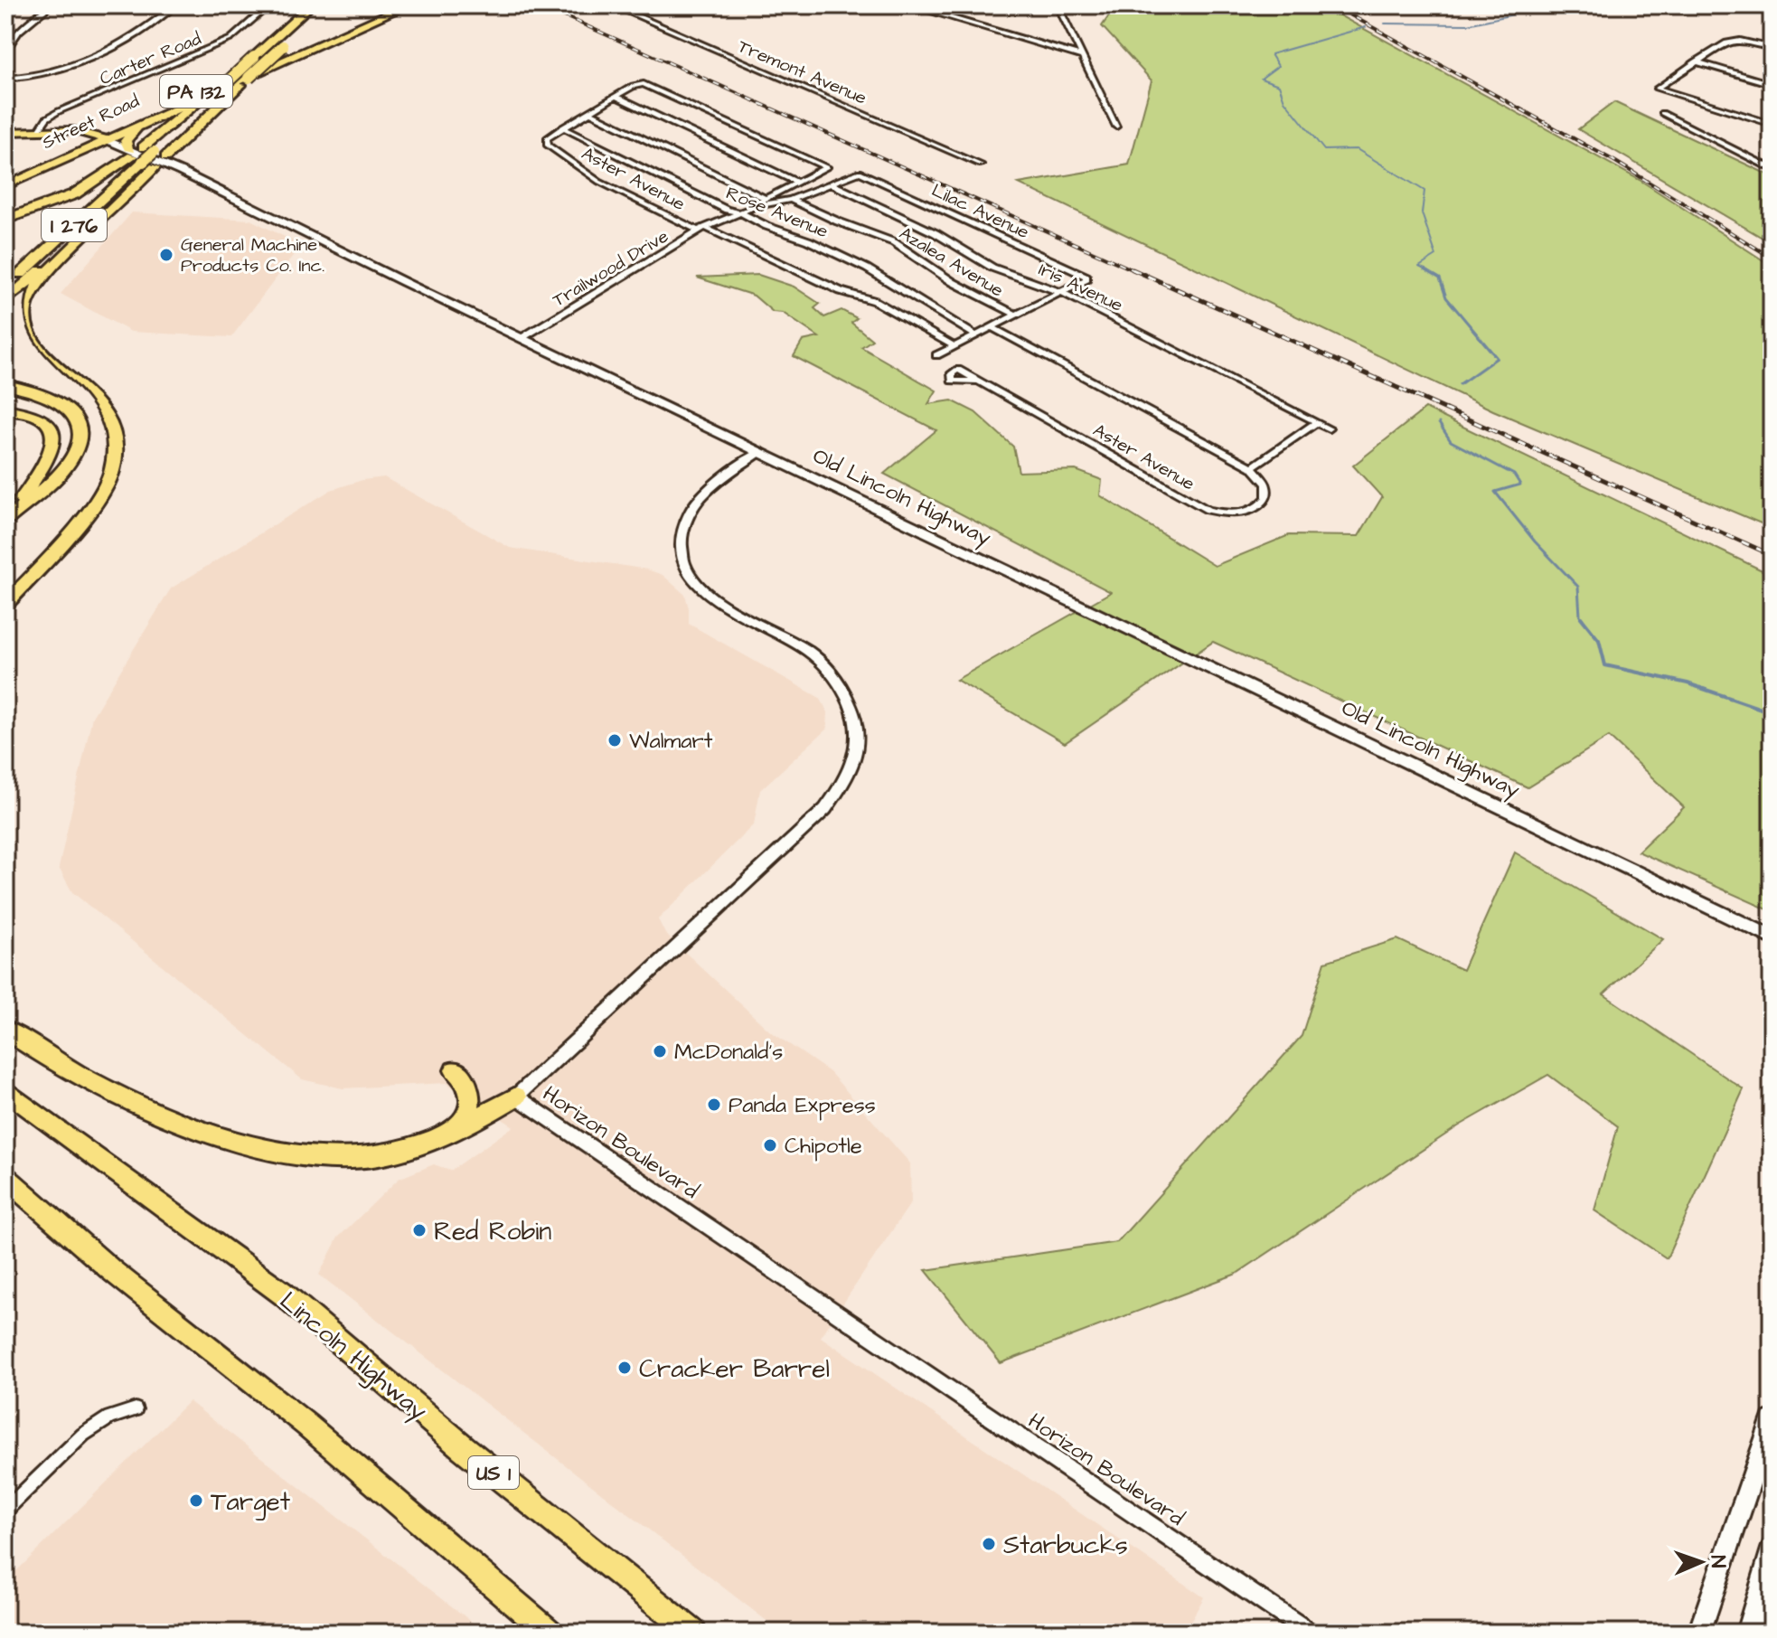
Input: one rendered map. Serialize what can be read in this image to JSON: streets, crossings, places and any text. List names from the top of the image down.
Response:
{
  "streets": {
    "highway": ["I 276", "Lincoln Highway", "US 1"],
    "main road": ["PA 132", "Street Road", "Old Lincoln Highway"],
    "street": [
      "Carter Road",
      "Tremont Avenue",
      "Aster Avenue",
      "Lilac Avenue",
      "Rose Avenue",
      "Azalea Avenue",
      "Trailwood Drive",
      "Iris Avenue",
      "Horizon Boulevard"
    ]
  },
  "crossings": [
    ["Carter Road", "Old Lincoln Highway"],
    ["Street Road", "Old Lincoln Highway"],
    ["Aster Avenue", "Rose Avenue"],
    ["Aster Avenue", "Trailwood Drive"],
    ["Lilac Avenue", "Trailwood Drive"],
    ["Lilac Avenue", "Iris Avenue"],
    ["Rose Avenue", "Trailwood Drive"],
    ["I 276", "Old Lincoln Highway"],
    ["Azalea Avenue", "Trailwood Drive"],
    ["Trailwood Drive", "Iris Avenue"],
    ["Trailwood Drive", "Old Lincoln Highway"],
    ["Old Lincoln Highway", "Horizon Boulevard"]
  ],
  "places": [
    "General Machine Products Co. Inc.",
    "Walmart",
    "McDonald's",
    "Panda Express",
    "Chipotle",
    "Red Robin",
    "Cracker Barrel",
    "Target",
    "Starbucks"
  ],
  "north": "right"
}
